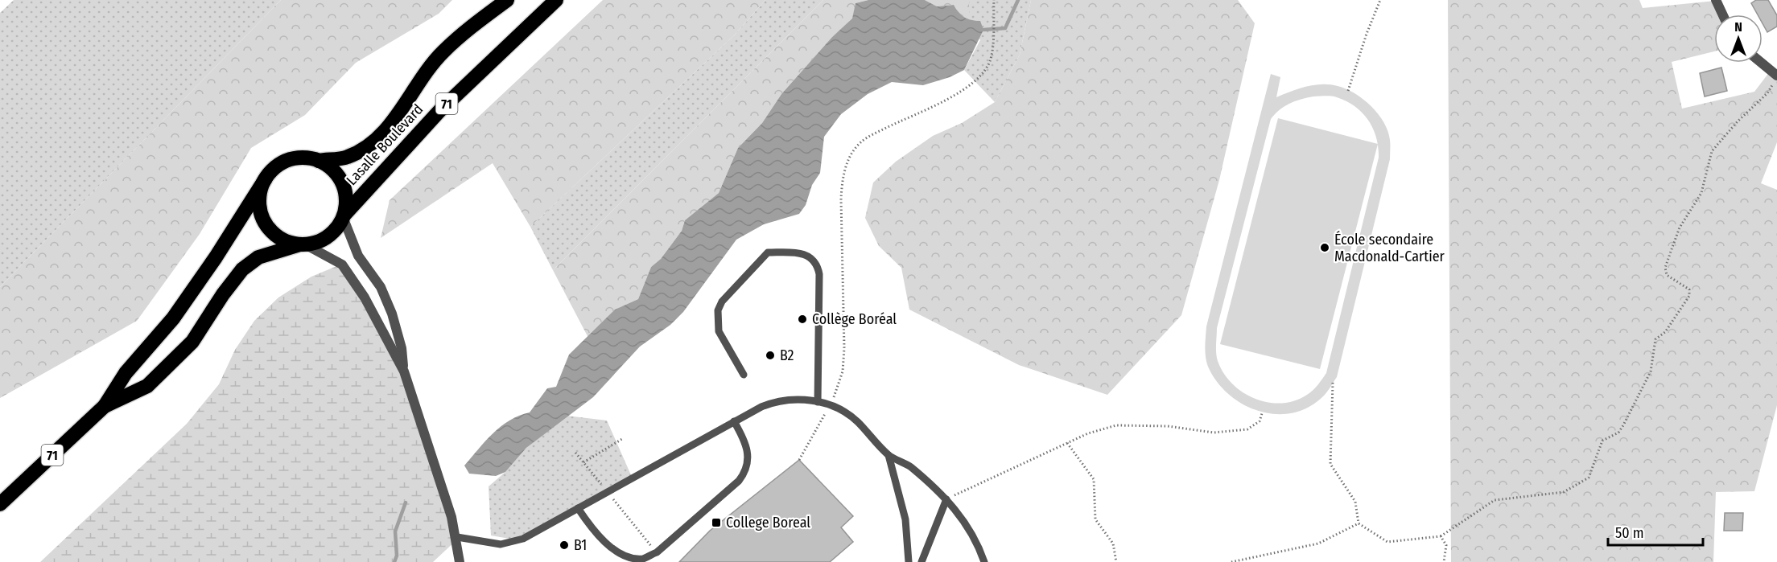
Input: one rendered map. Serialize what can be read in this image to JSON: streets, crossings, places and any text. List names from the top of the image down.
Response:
{
  "streets": {
    "highway": ["71", "Lasalle Boulevard"]
  },
  "crossings": [
    ["71", "Lasalle Boulevard"]
  ],
  "places": {
    "other": [
      "École secondaire Macdonald-Cartier",
      "Collège Boréal",
      "B2",
      "B1"
    ],
    "transit": ["College Boreal"]
  },
  "scale_bar": "50 m",
  "north": "top"
}
